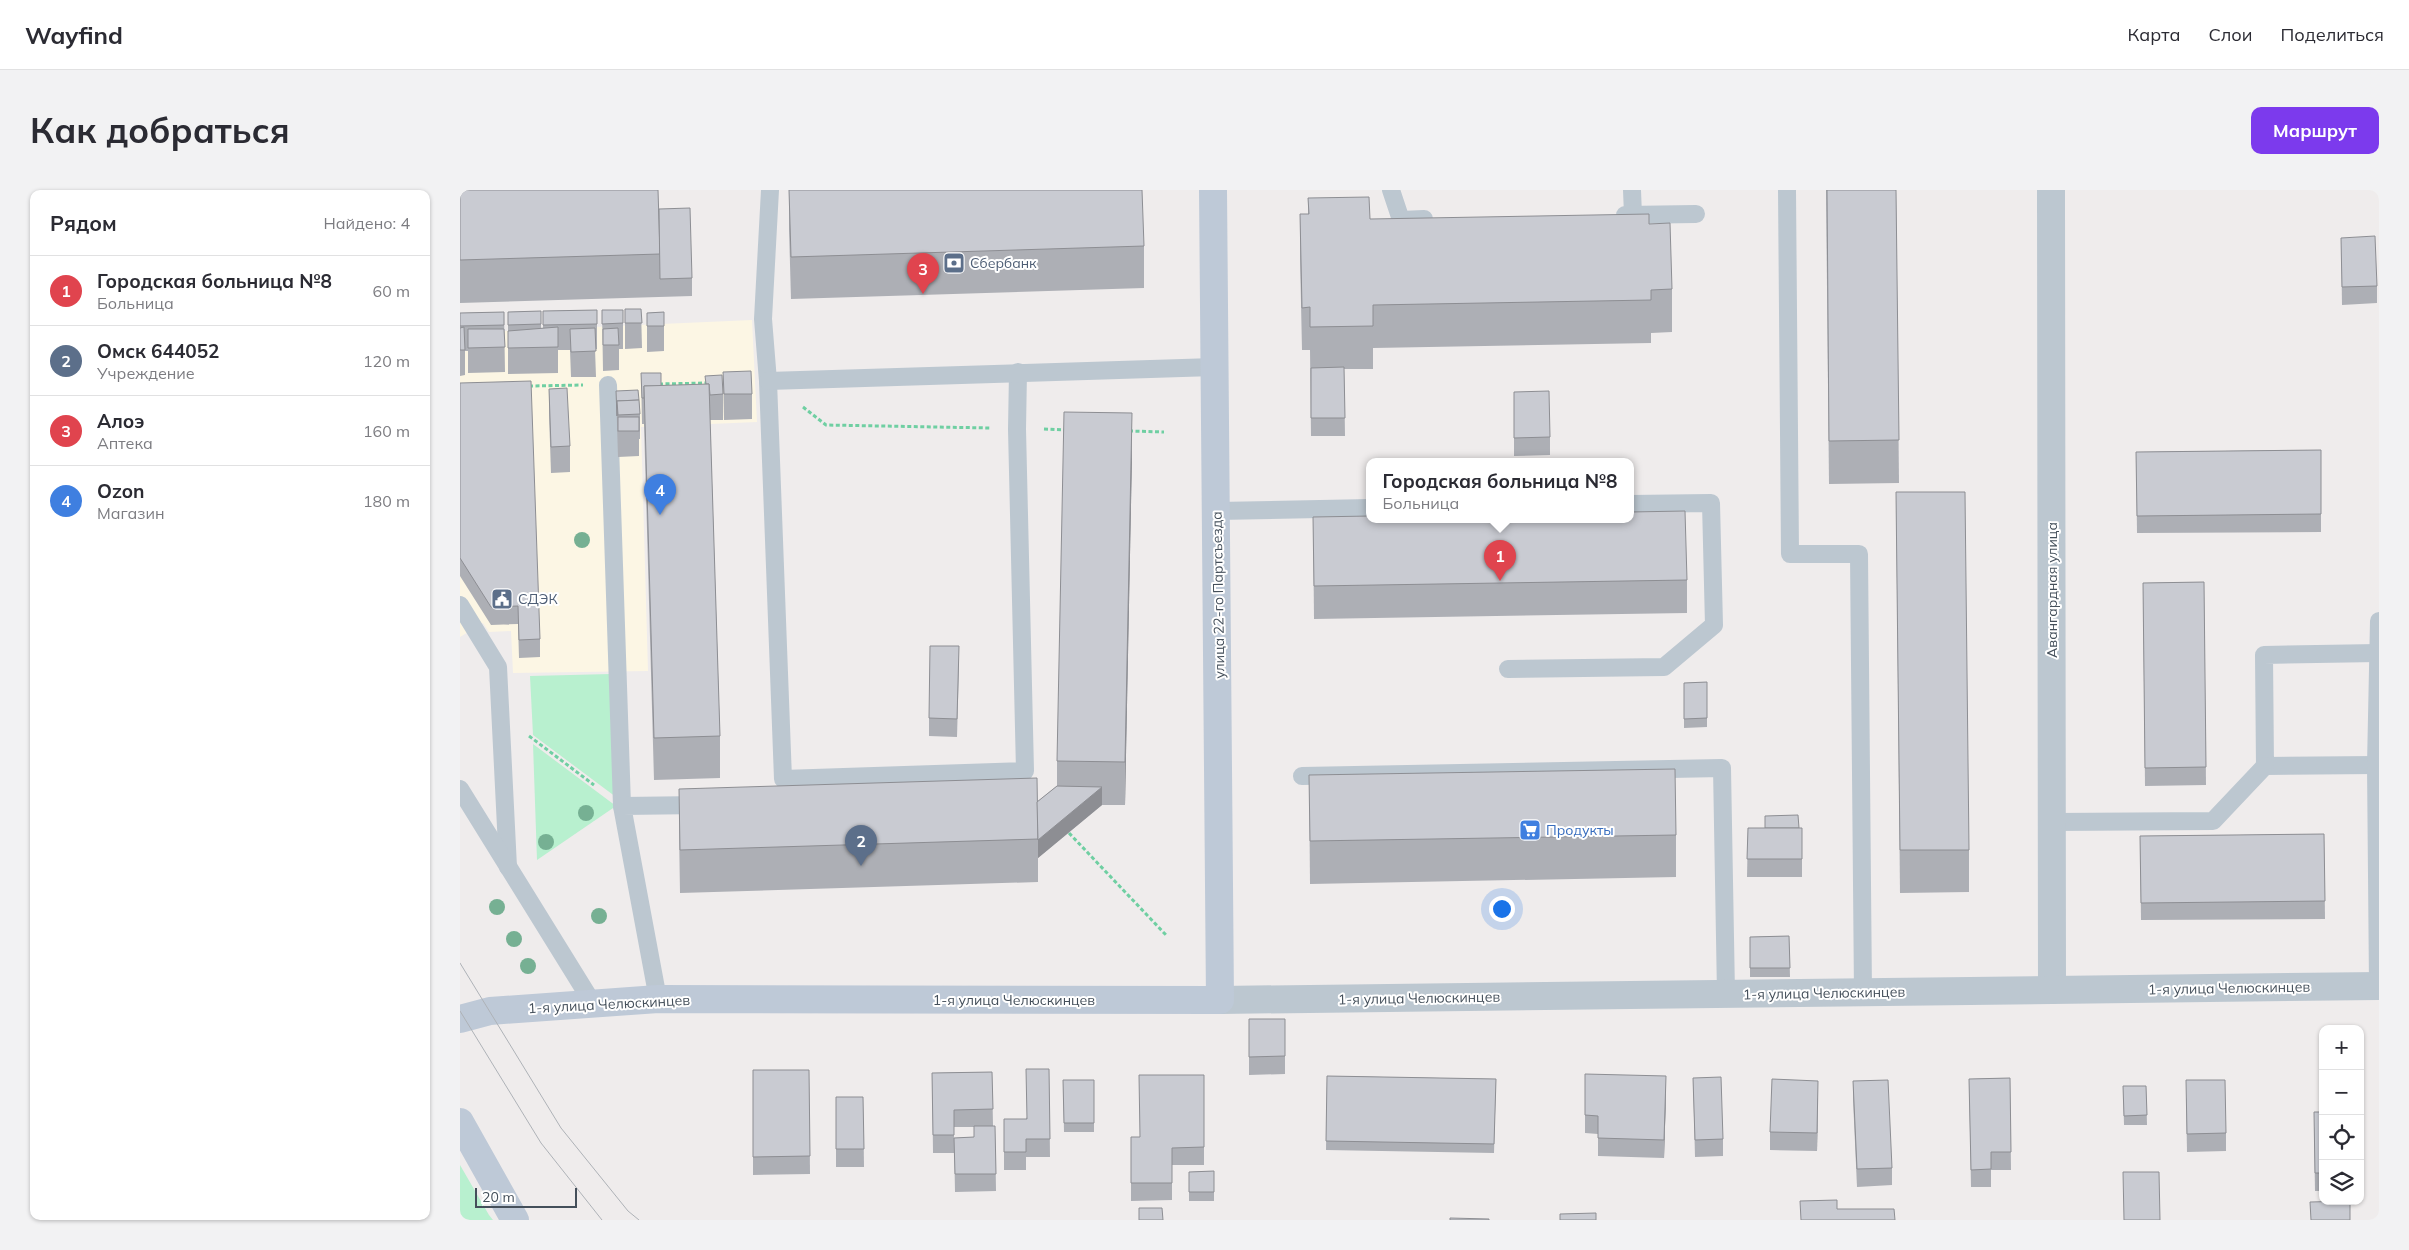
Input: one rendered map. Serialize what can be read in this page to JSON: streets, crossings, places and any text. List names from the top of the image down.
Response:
{
  "streets": {
    "street": ["Авангардная улица", "улица 22-го Партсъезда", "1-я улица Челюскинцев"]
  },
  "crossings": [
    ["Авангардная улица", "1-я улица Челюскинцев"],
    ["улица 22-го Партсъезда", "1-я улица Челюскинцев"]
  ],
  "places": {
    "bank": ["Сбербанк"],
    "public building": ["СДЭК"],
    "supermarket": ["Продукты"]
  },
  "scale_bar": "20 m",
  "page": {
    "header": "Wayfind",
    "nav": ["Карта", "Слои", "Поделиться"],
    "buttons": "Маршрут",
    "title": "Как добраться",
    "heading": ["Рядом", "Найдено: 4"],
    "pins": [
      "3",
      "4",
      "1",
      "2"
    ],
    "list": [
      {
        "mark": "1",
        "name": "Городская больница №8",
        "note": "Больница",
        "value": "60 m"
      },
      {
        "mark": "2",
        "name": "Омск 644052",
        "note": "Учреждение",
        "value": "120 m"
      },
      {
        "mark": "3",
        "name": "Алоэ",
        "note": "Аптека",
        "value": "160 m"
      },
      {
        "mark": "4",
        "name": "Ozon",
        "note": "Магазин",
        "value": "180 m"
      }
    ],
    "popup": ["Городская больница №8", "Больница"],
    "map_buttons": ["+", "−"],
    "scale": "20 m"
  }
}
